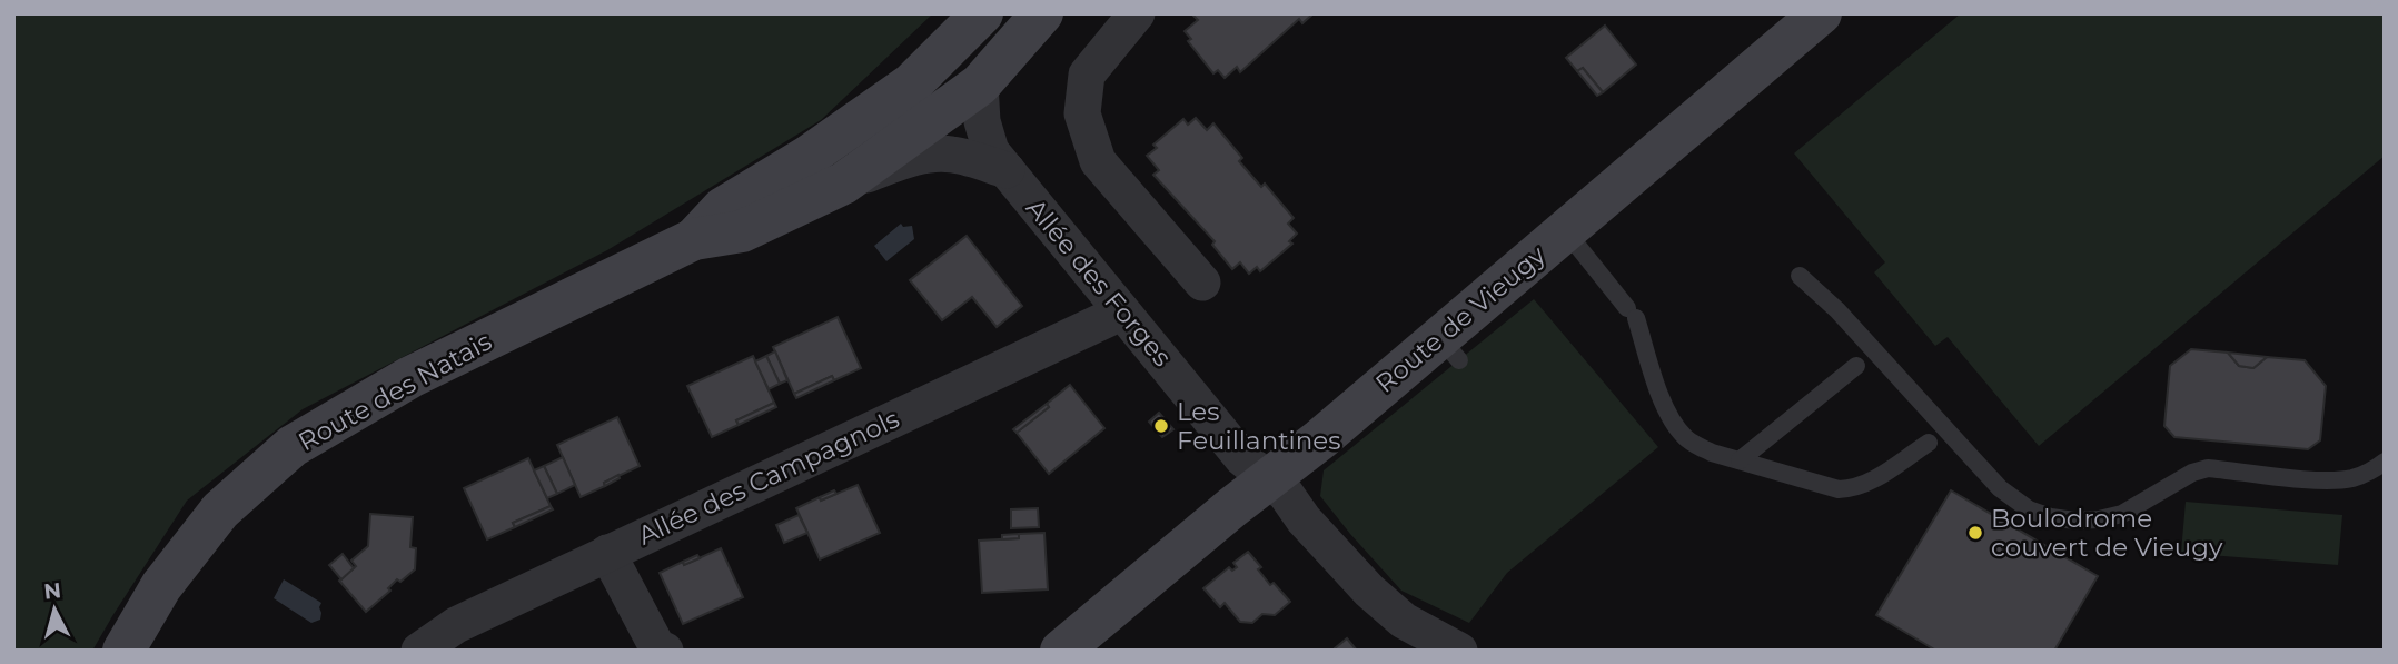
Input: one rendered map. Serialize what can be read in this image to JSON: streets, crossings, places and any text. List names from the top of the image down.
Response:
{
  "streets": {
    "street": [
      "Allée des Forges",
      "Route de Vieugy",
      "Route des Natais",
      "Allée des Campagnols"
    ]
  },
  "crossings": [
    ["Allée des Forges", "Route de Vieugy"],
    ["Allée des Forges", "Route des Natais"],
    ["Allée des Forges", "Allée des Campagnols"]
  ],
  "places": ["Les Feuillantines", "Boulodrome couvert de Vieugy"],
  "north": "top"
}
